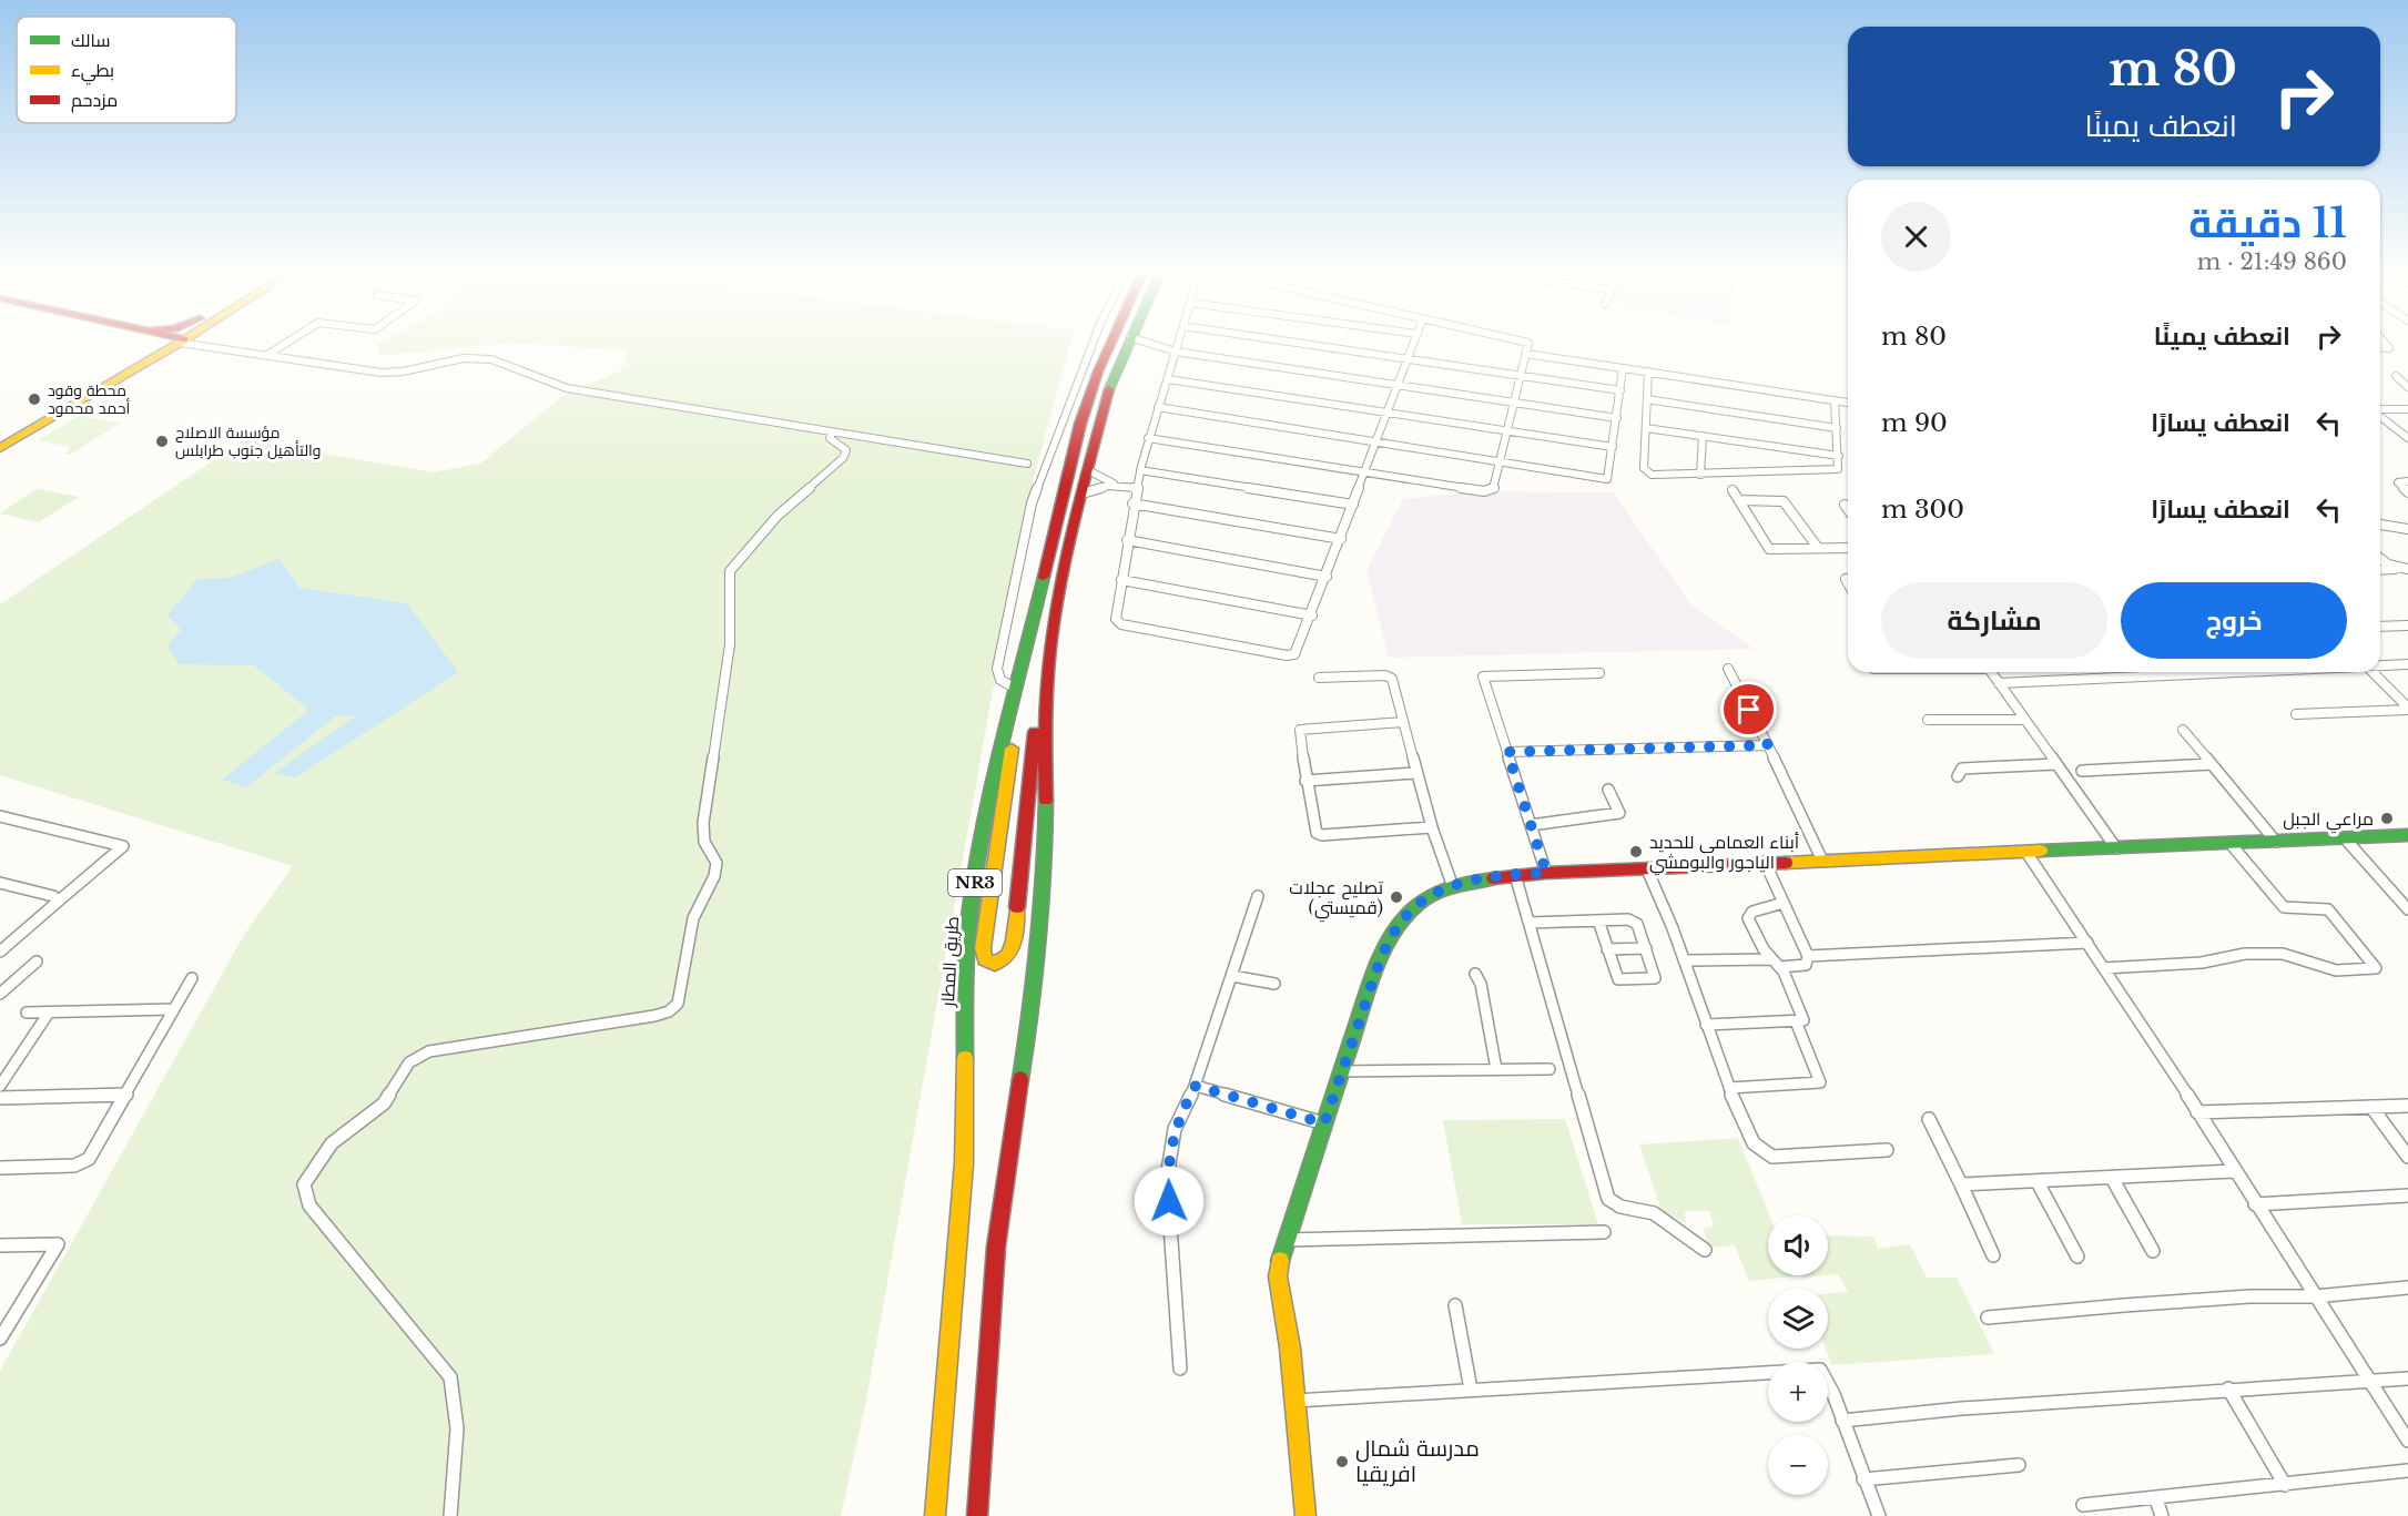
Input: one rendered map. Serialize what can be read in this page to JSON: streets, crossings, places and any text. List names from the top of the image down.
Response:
{
  "streets": {
    "main road": ["NR3", "طريق المطار"]
  },
  "places": [
    "محطة وقود أحمد محمود",
    "مؤسسة الاصلاح والتأهيل جنوب طرابلس",
    "مراعي الجبل",
    "أبناء العمامي للحديد الياجور والبومشي",
    "تصليح عجلات (قميستي)",
    "مدرسة شمال افريقيا"
  ],
  "legend": ["سالك", "بطيء", "مزدحم"],
  "page": {
    "turn": ["80 m", "انعطف يمينًا"],
    "heading": ["11 دقيقة", "860 m · 21:49"],
    "list": [
      {
        "name": "انعطف يمينًا",
        "value": "80 m"
      },
      {
        "name": "انعطف يسارًا",
        "value": "90 m"
      },
      {
        "name": "انعطف يسارًا",
        "value": "300 m"
      }
    ],
    "buttons": ["خروج", "مشاركة"],
    "map_buttons": ["+", "−"]
  }
}
